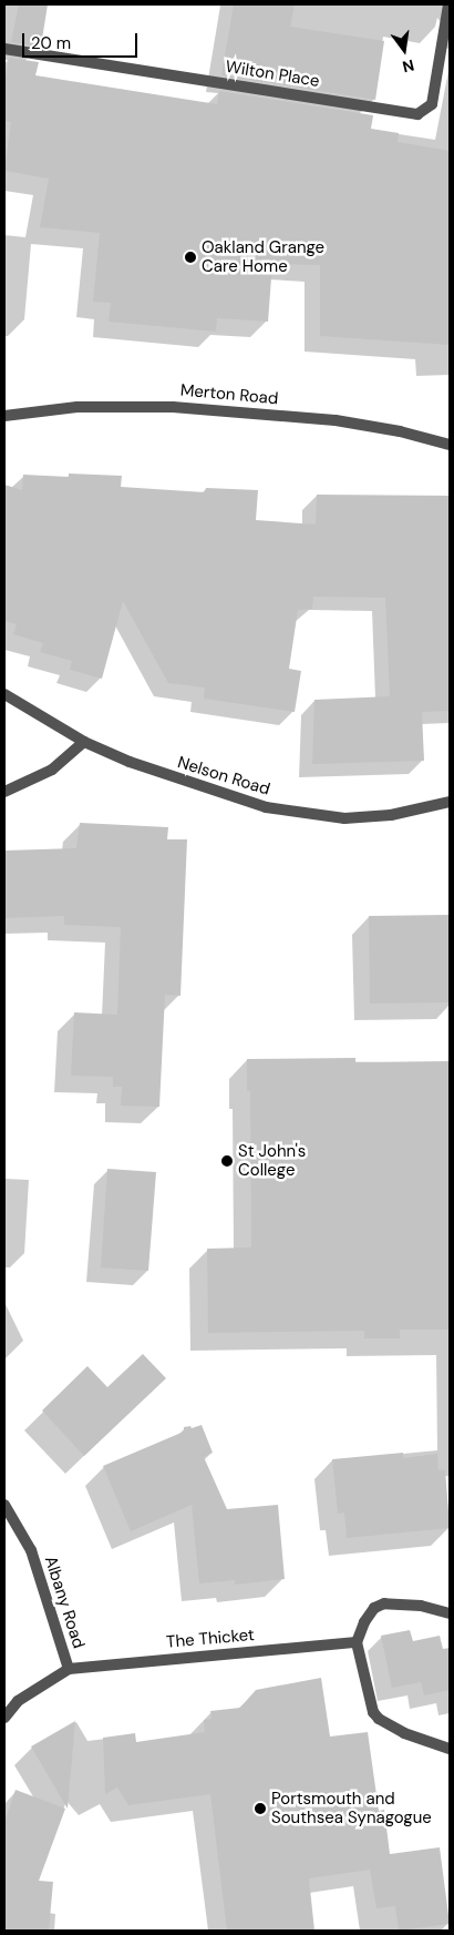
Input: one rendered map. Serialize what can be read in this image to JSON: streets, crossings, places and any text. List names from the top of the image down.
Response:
{
  "streets": {
    "street": [
      "Wilton Place",
      "Merton Road",
      "Nelson Road",
      "Albany Road",
      "The Thicket"
    ]
  },
  "crossings": [
    ["Albany Road", "The Thicket"]
  ],
  "places": ["Oakland Grange Care Home", "St John's College", "Portsmouth and Southsea Synagogue"],
  "scale_bar": "20 m",
  "north": "bottom"
}
